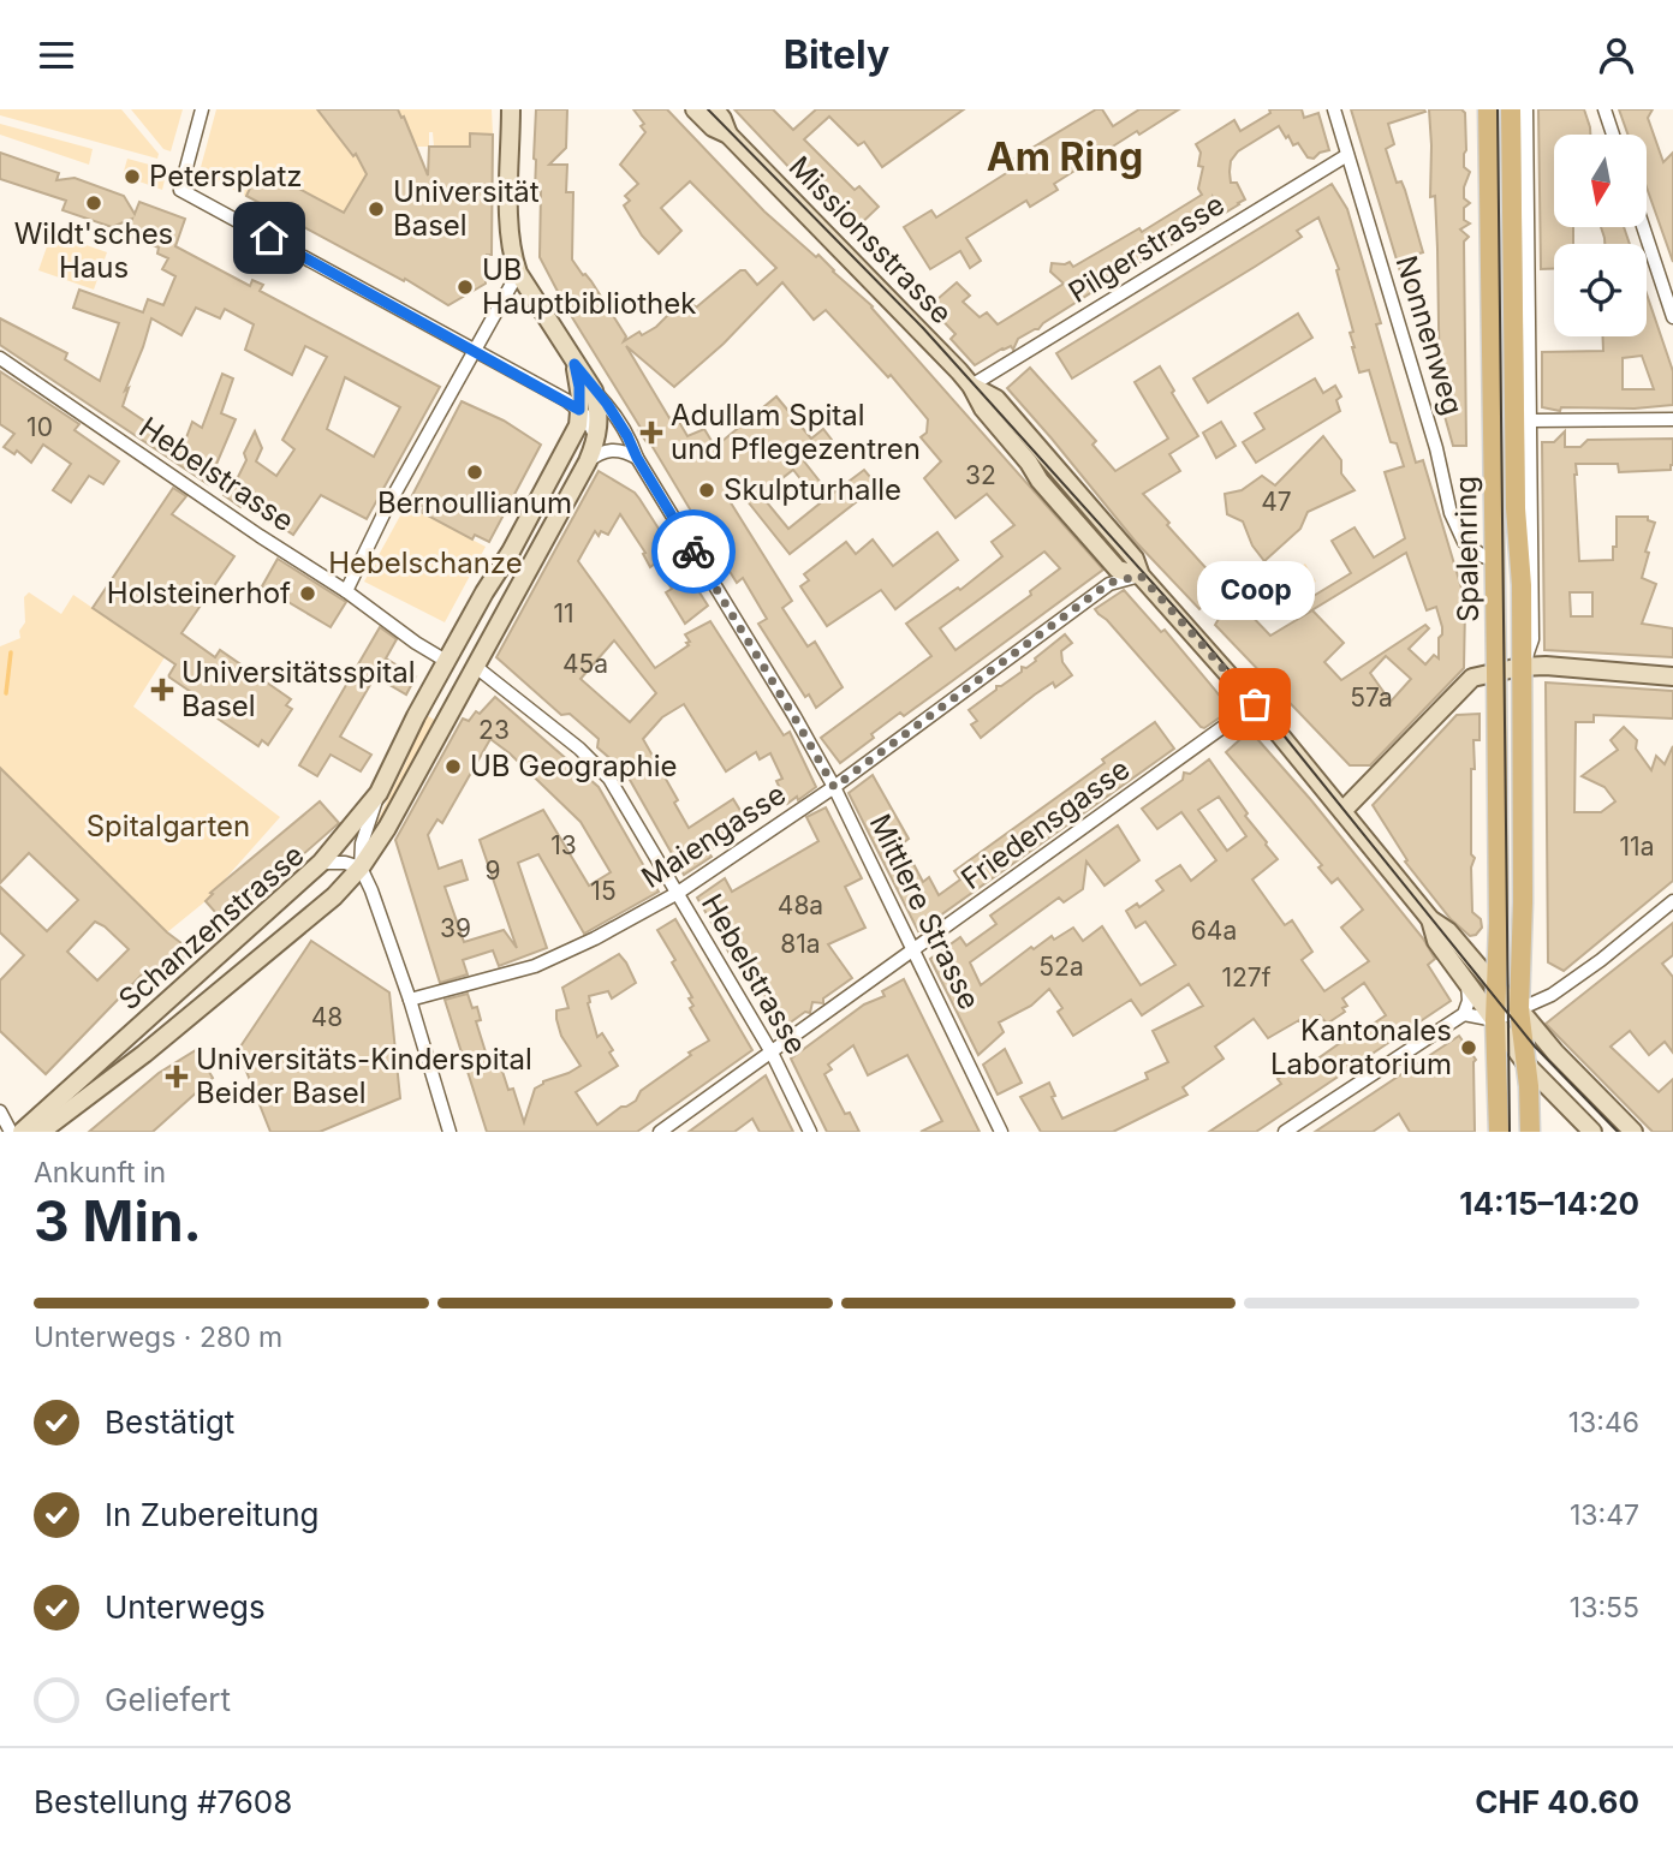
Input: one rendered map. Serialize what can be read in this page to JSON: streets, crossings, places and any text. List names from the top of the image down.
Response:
{
  "streets": {
    "main road": [
      "Missionsstrasse",
      "Spalenring",
      "Mittlere Strasse",
      "Schanzenstrasse"
    ],
    "street": [
      "Pilgerstrasse",
      "Nonnenweg",
      "Hebelstrasse",
      "Friedensgasse",
      "Maiengasse"
    ]
  },
  "crossings": [
    ["Missionsstrasse", "Pilgerstrasse"],
    ["Missionsstrasse", "Spalenring"],
    ["Missionsstrasse", "Friedensgasse"],
    ["Missionsstrasse", "Maiengasse"],
    ["Pilgerstrasse", "Nonnenweg"],
    ["Nonnenweg", "Spalenring"],
    ["Hebelstrasse", "Friedensgasse"],
    ["Hebelstrasse", "Maiengasse"],
    ["Friedensgasse", "Mittlere Strasse"],
    ["Maiengasse", "Mittlere Strasse"]
  ],
  "districts": ["Am Ring"],
  "parks": ["Hebelschanze", "Spitalgarten"],
  "places": {
    "other": [
      "Petersplatz",
      "Wildt'sches Haus",
      "Universität Basel",
      "UB Hauptbibliothek",
      "Bernoullianum",
      "Skulpturhalle",
      "Holsteinerhof",
      "Coop",
      "UB Geographie",
      "Kantonales Laboratorium"
    ],
    "health": ["Adullam Spital und Pflegezentren", "Universitätsspital Basel", "Universitäts-Kinderspital Beider Basel"]
  },
  "house_numbers": [
    "10",
    "32",
    "47",
    "11",
    "45a",
    "57a",
    "23",
    "13",
    "11a",
    "9",
    "15",
    "48a",
    "39",
    "64a",
    "81a",
    "52a",
    "127f",
    "48"
  ],
  "north": "bottom",
  "page": {
    "header": "Bitely",
    "bubble": "Coop",
    "heading": ["3 Min.", "Ankunft in", "14:15–14:20"],
    "panel": ["Bestellung #7608", "CHF 40.60"],
    "bar": "Unterwegs · 280 m",
    "list": [
      ["Bestätigt", "13:46"],
      ["In Zubereitung", "13:47"],
      ["Unterwegs", "13:55"],
      "Geliefert"
    ]
  }
}
